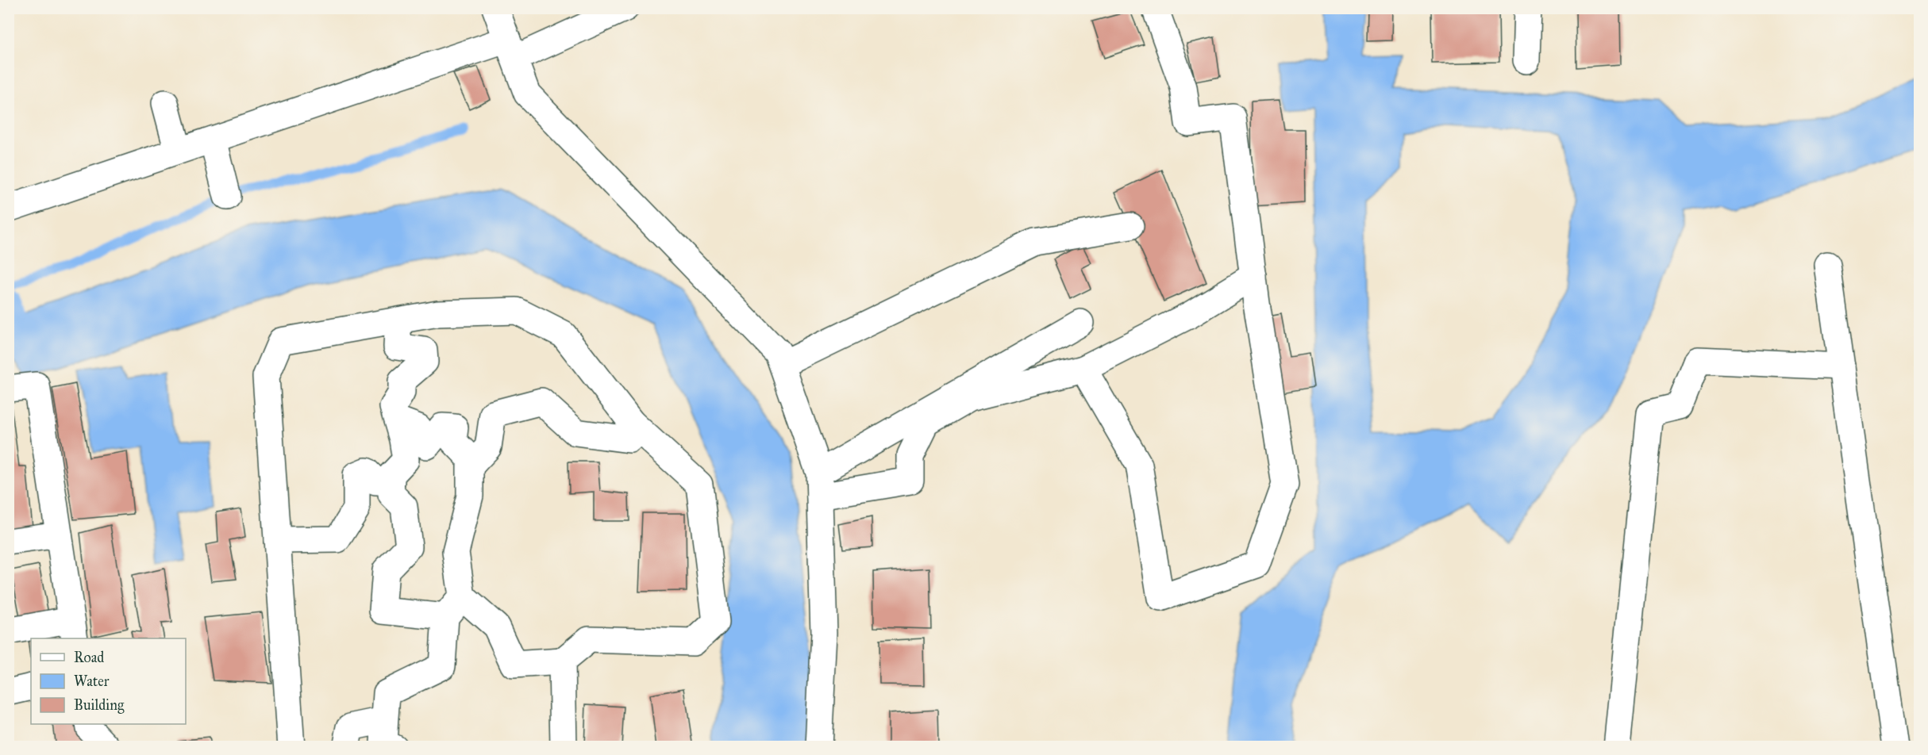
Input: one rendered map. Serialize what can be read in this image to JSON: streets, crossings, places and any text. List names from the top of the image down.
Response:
{
  "legend": ["Road", "Water", "Building"]
}
